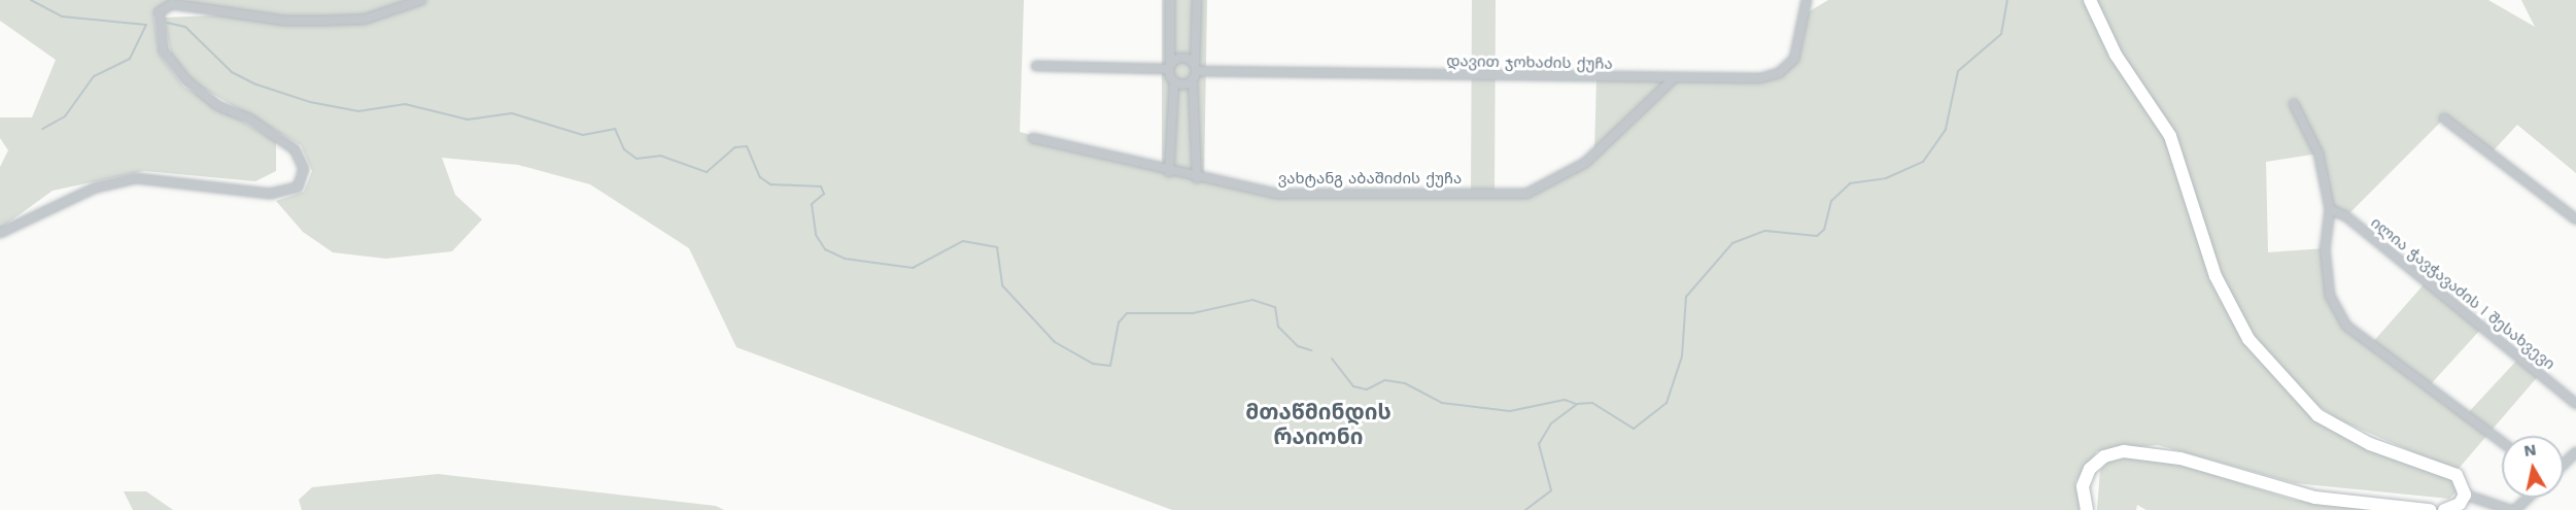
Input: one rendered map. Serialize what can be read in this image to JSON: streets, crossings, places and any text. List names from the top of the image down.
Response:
{
  "streets": {
    "street": ["დავით ჯოხაძის ქუჩა", "ვახტანგ აბაშიძის ქუჩა", "ილია ჭავჭავაძის I შესახვევი"]
  },
  "crossings": [
    ["დავით ჯოხაძის ქუჩა", "ვახტანგ აბაშიძის ქუჩა"]
  ],
  "districts": ["მთაწმინდის რაიონი"],
  "north": "top"
}
